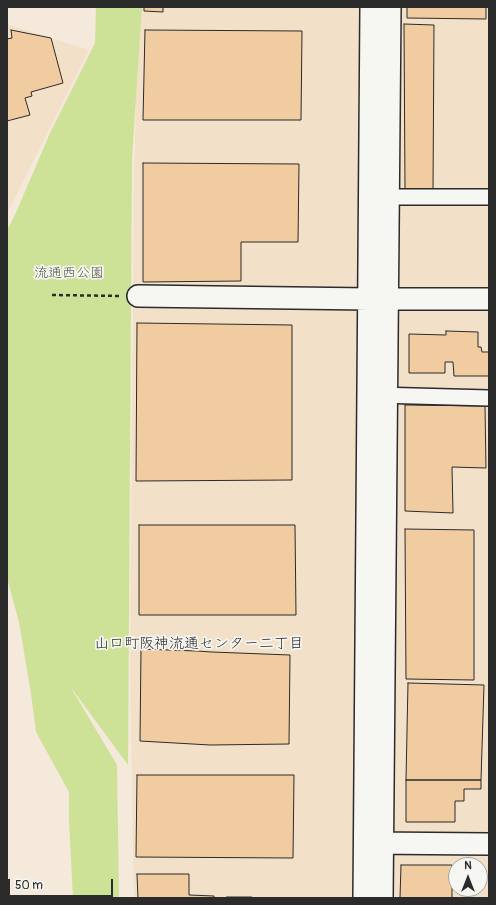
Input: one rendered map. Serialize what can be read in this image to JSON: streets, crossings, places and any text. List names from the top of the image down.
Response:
{
  "districts": ["山口町阪神流通センター二丁目"],
  "parks": ["流通西公園"],
  "scale_bar": "50 m",
  "north": "top"
}
